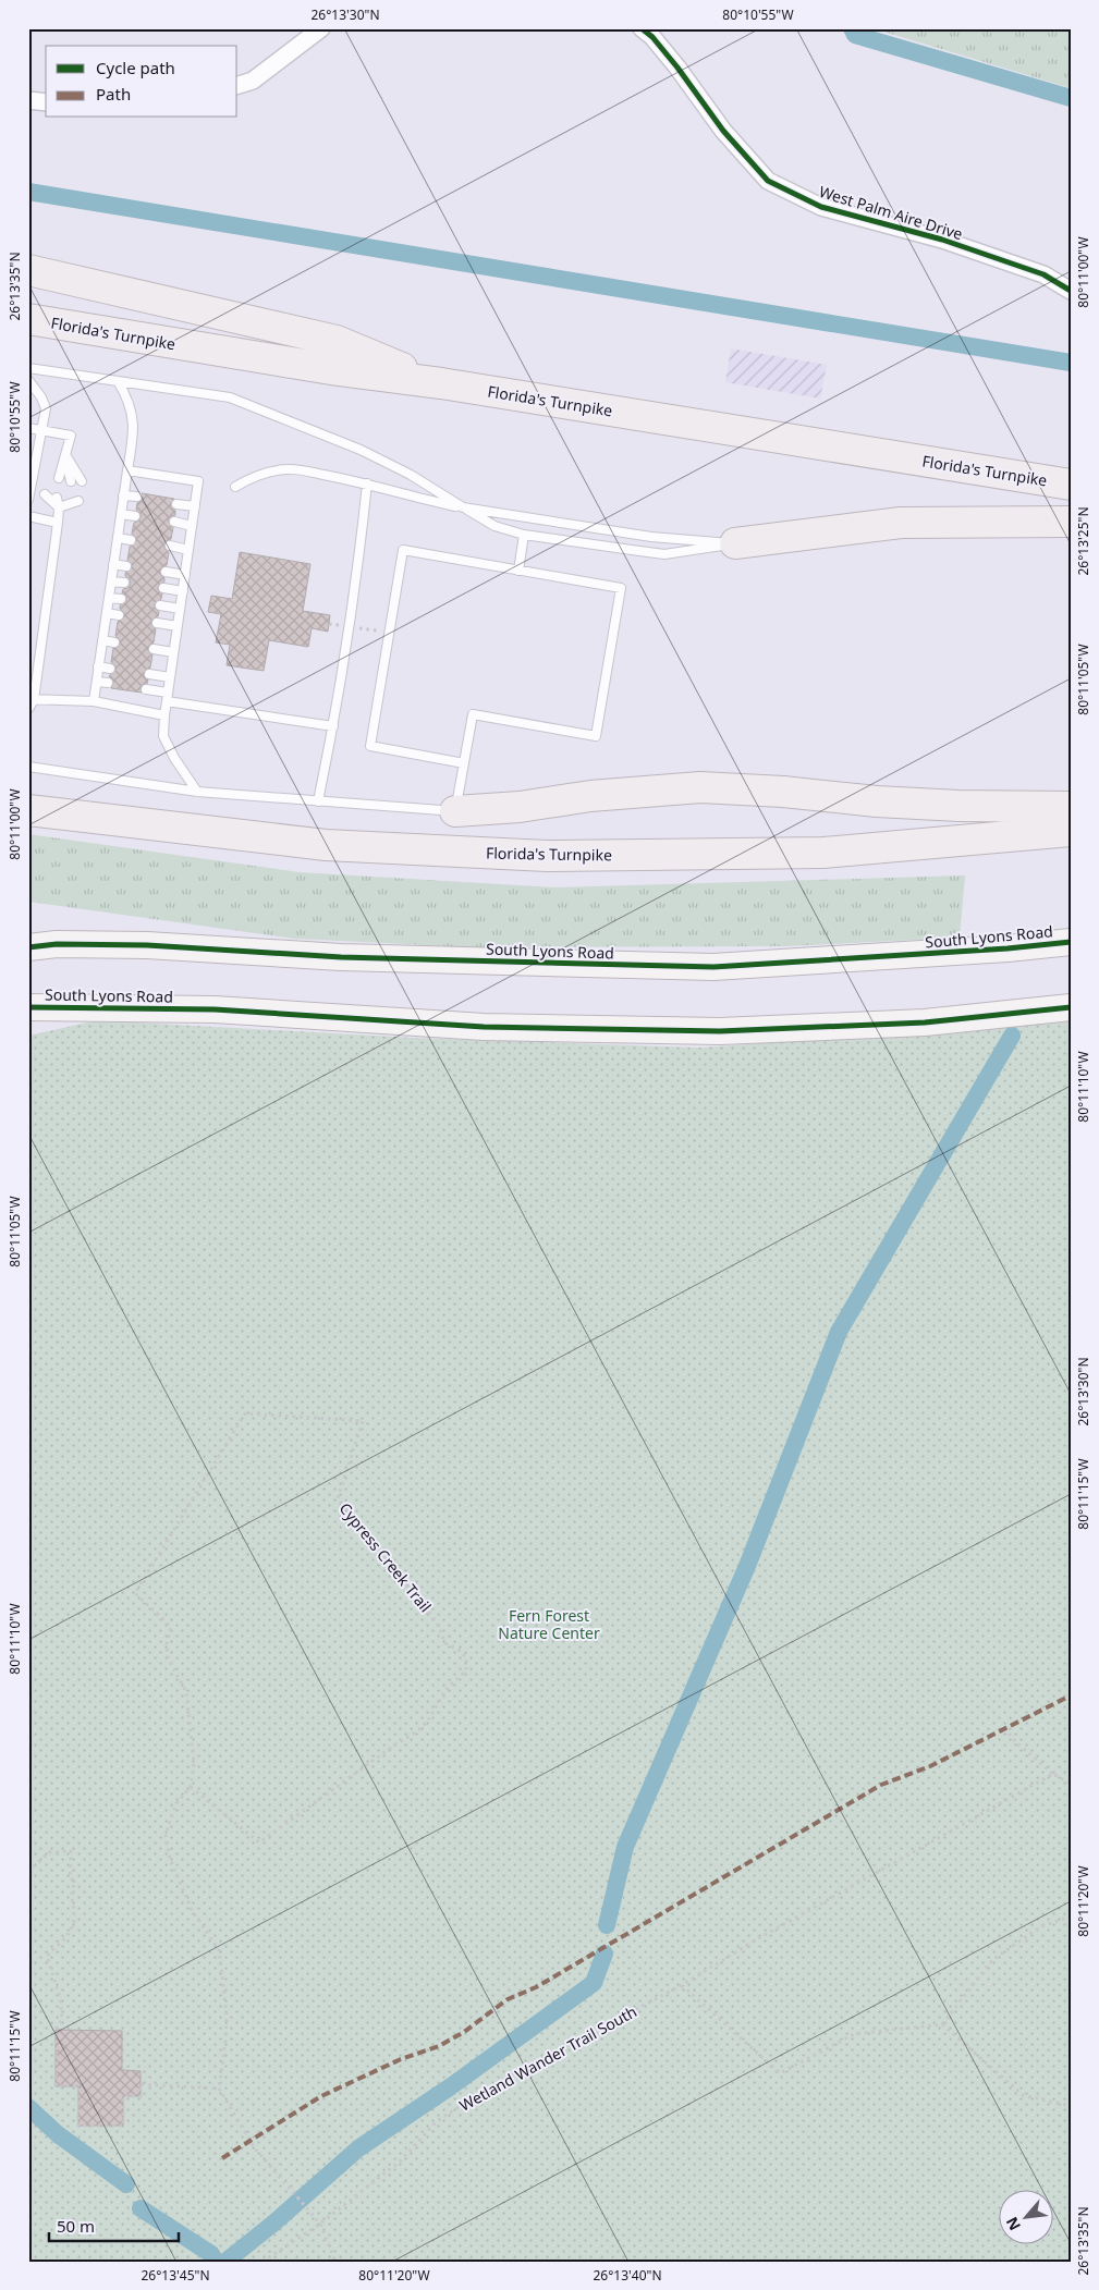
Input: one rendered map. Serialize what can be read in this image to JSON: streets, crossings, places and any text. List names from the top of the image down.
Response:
{
  "streets": {
    "highway": ["Florida's Turnpike"],
    "main road": ["South Lyons Road"],
    "street": ["West Palm Aire Drive"],
    "path": ["Cypress Creek Trail", "Wetland Wander Trail South"]
  },
  "parks": ["Fern Forest Nature Center"],
  "legend": ["Cycle path", "Path"],
  "scale_bar": "50 m",
  "north": "bottom left",
  "coordinates": [
    "26°13'30\"N",
    "80°10'55\"W",
    "80°11'00\"W",
    "26°13'35\"N",
    "26°13'25\"N",
    "80°11'05\"W",
    "80°11'10\"W",
    "80°11'15\"W",
    "80°11'20\"W",
    "26°13'45\"N",
    "26°13'40\"N"
  ]
}
